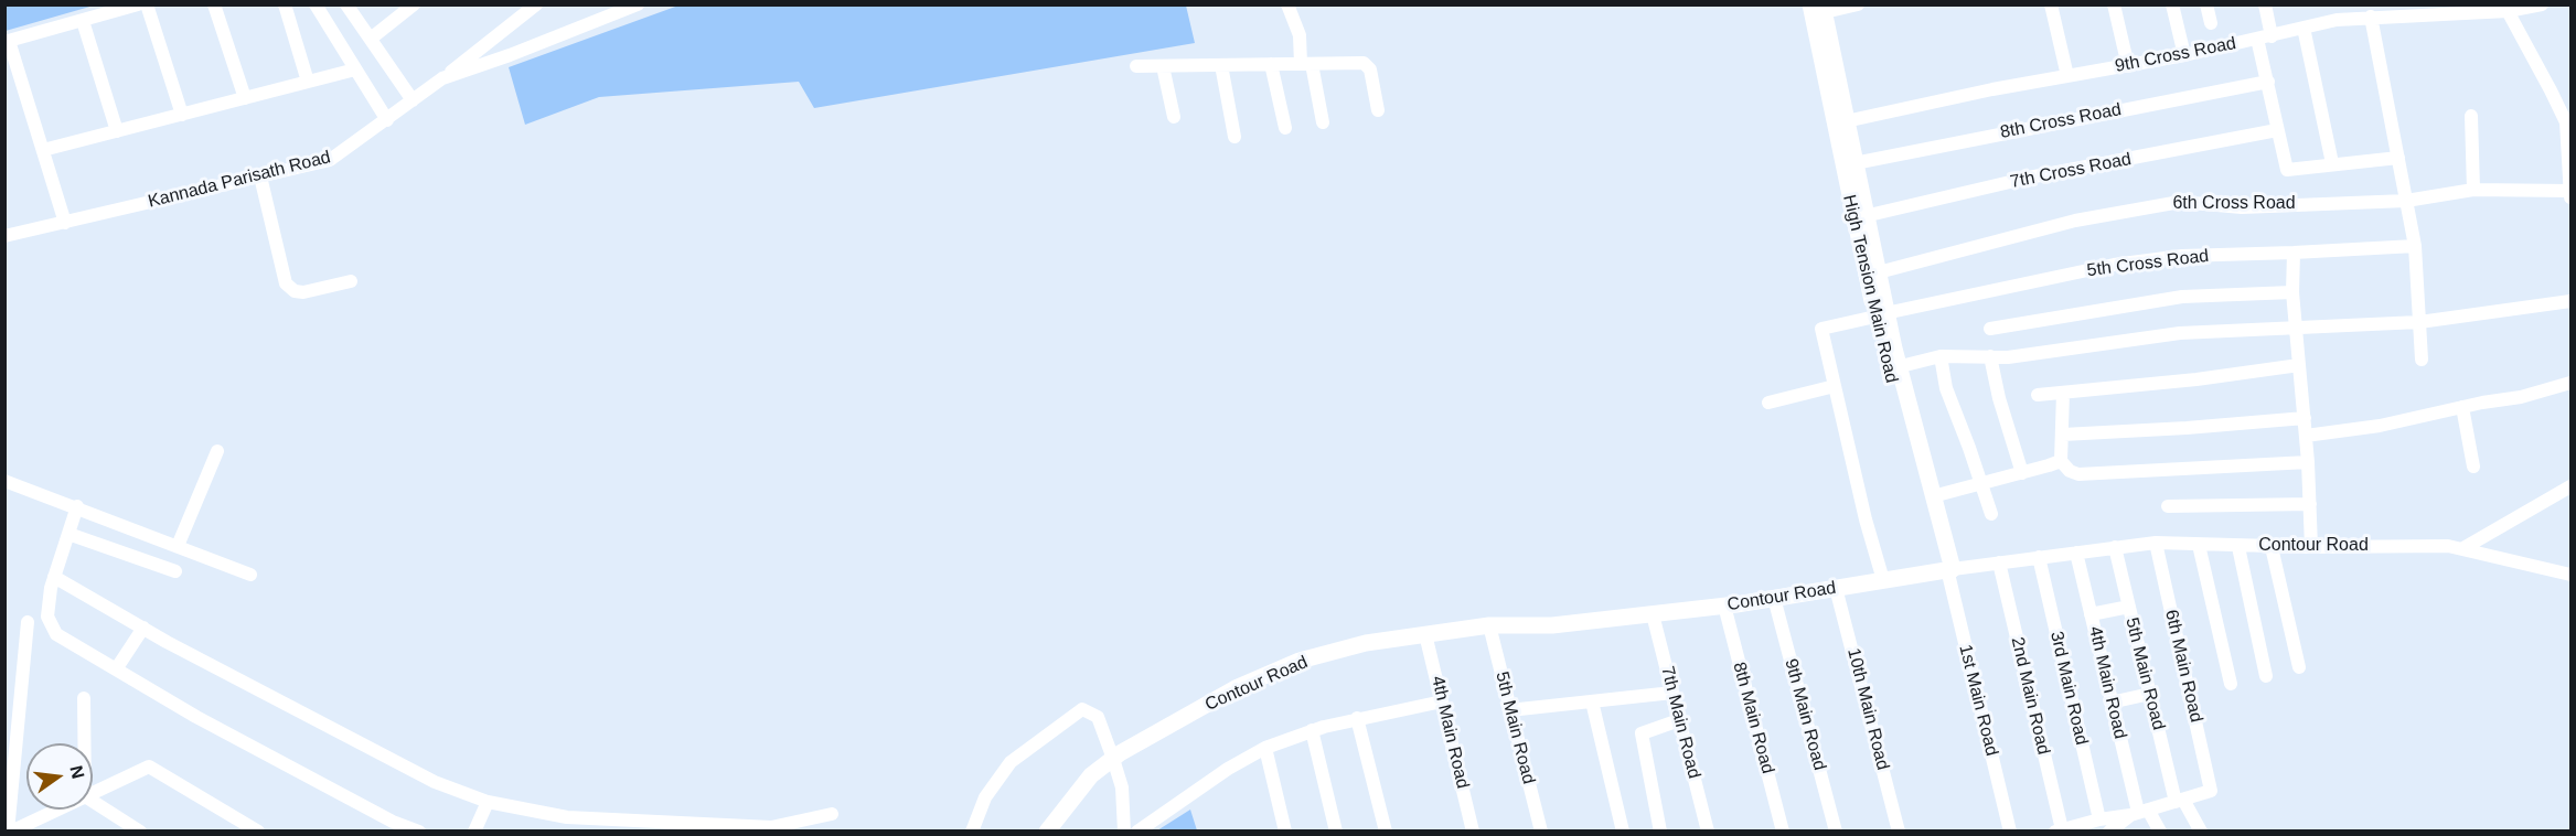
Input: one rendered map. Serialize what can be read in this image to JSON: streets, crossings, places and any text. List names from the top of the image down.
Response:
{
  "streets": {
    "main road": ["High Tension Main Road", "Contour Road"],
    "street": [
      "9th Cross Road",
      "8th Cross Road",
      "7th Cross Road",
      "Kannada Parisath Road",
      "6th Cross Road",
      "5th Cross Road",
      "6th Main Road",
      "5th Main Road",
      "4th Main Road",
      "3rd Main Road",
      "2nd Main Road",
      "1st Main Road",
      "10th Main Road",
      "9th Main Road",
      "8th Main Road",
      "7th Main Road"
    ]
  },
  "crossings": [
    ["6th Cross Road", "High Tension Main Road"],
    ["5th Cross Road", "High Tension Main Road"],
    ["High Tension Main Road", "Contour Road"],
    ["High Tension Main Road", "1st Main Road"],
    ["Contour Road", "6th Main Road"],
    ["Contour Road", "5th Main Road"],
    ["Contour Road", "4th Main Road"],
    ["Contour Road", "3rd Main Road"],
    ["Contour Road", "2nd Main Road"],
    ["Contour Road", "1st Main Road"],
    ["Contour Road", "10th Main Road"],
    ["Contour Road", "9th Main Road"],
    ["Contour Road", "8th Main Road"],
    ["Contour Road", "7th Main Road"],
    ["6th Main Road", "5th Main Road"]
  ],
  "north": "right"
}
